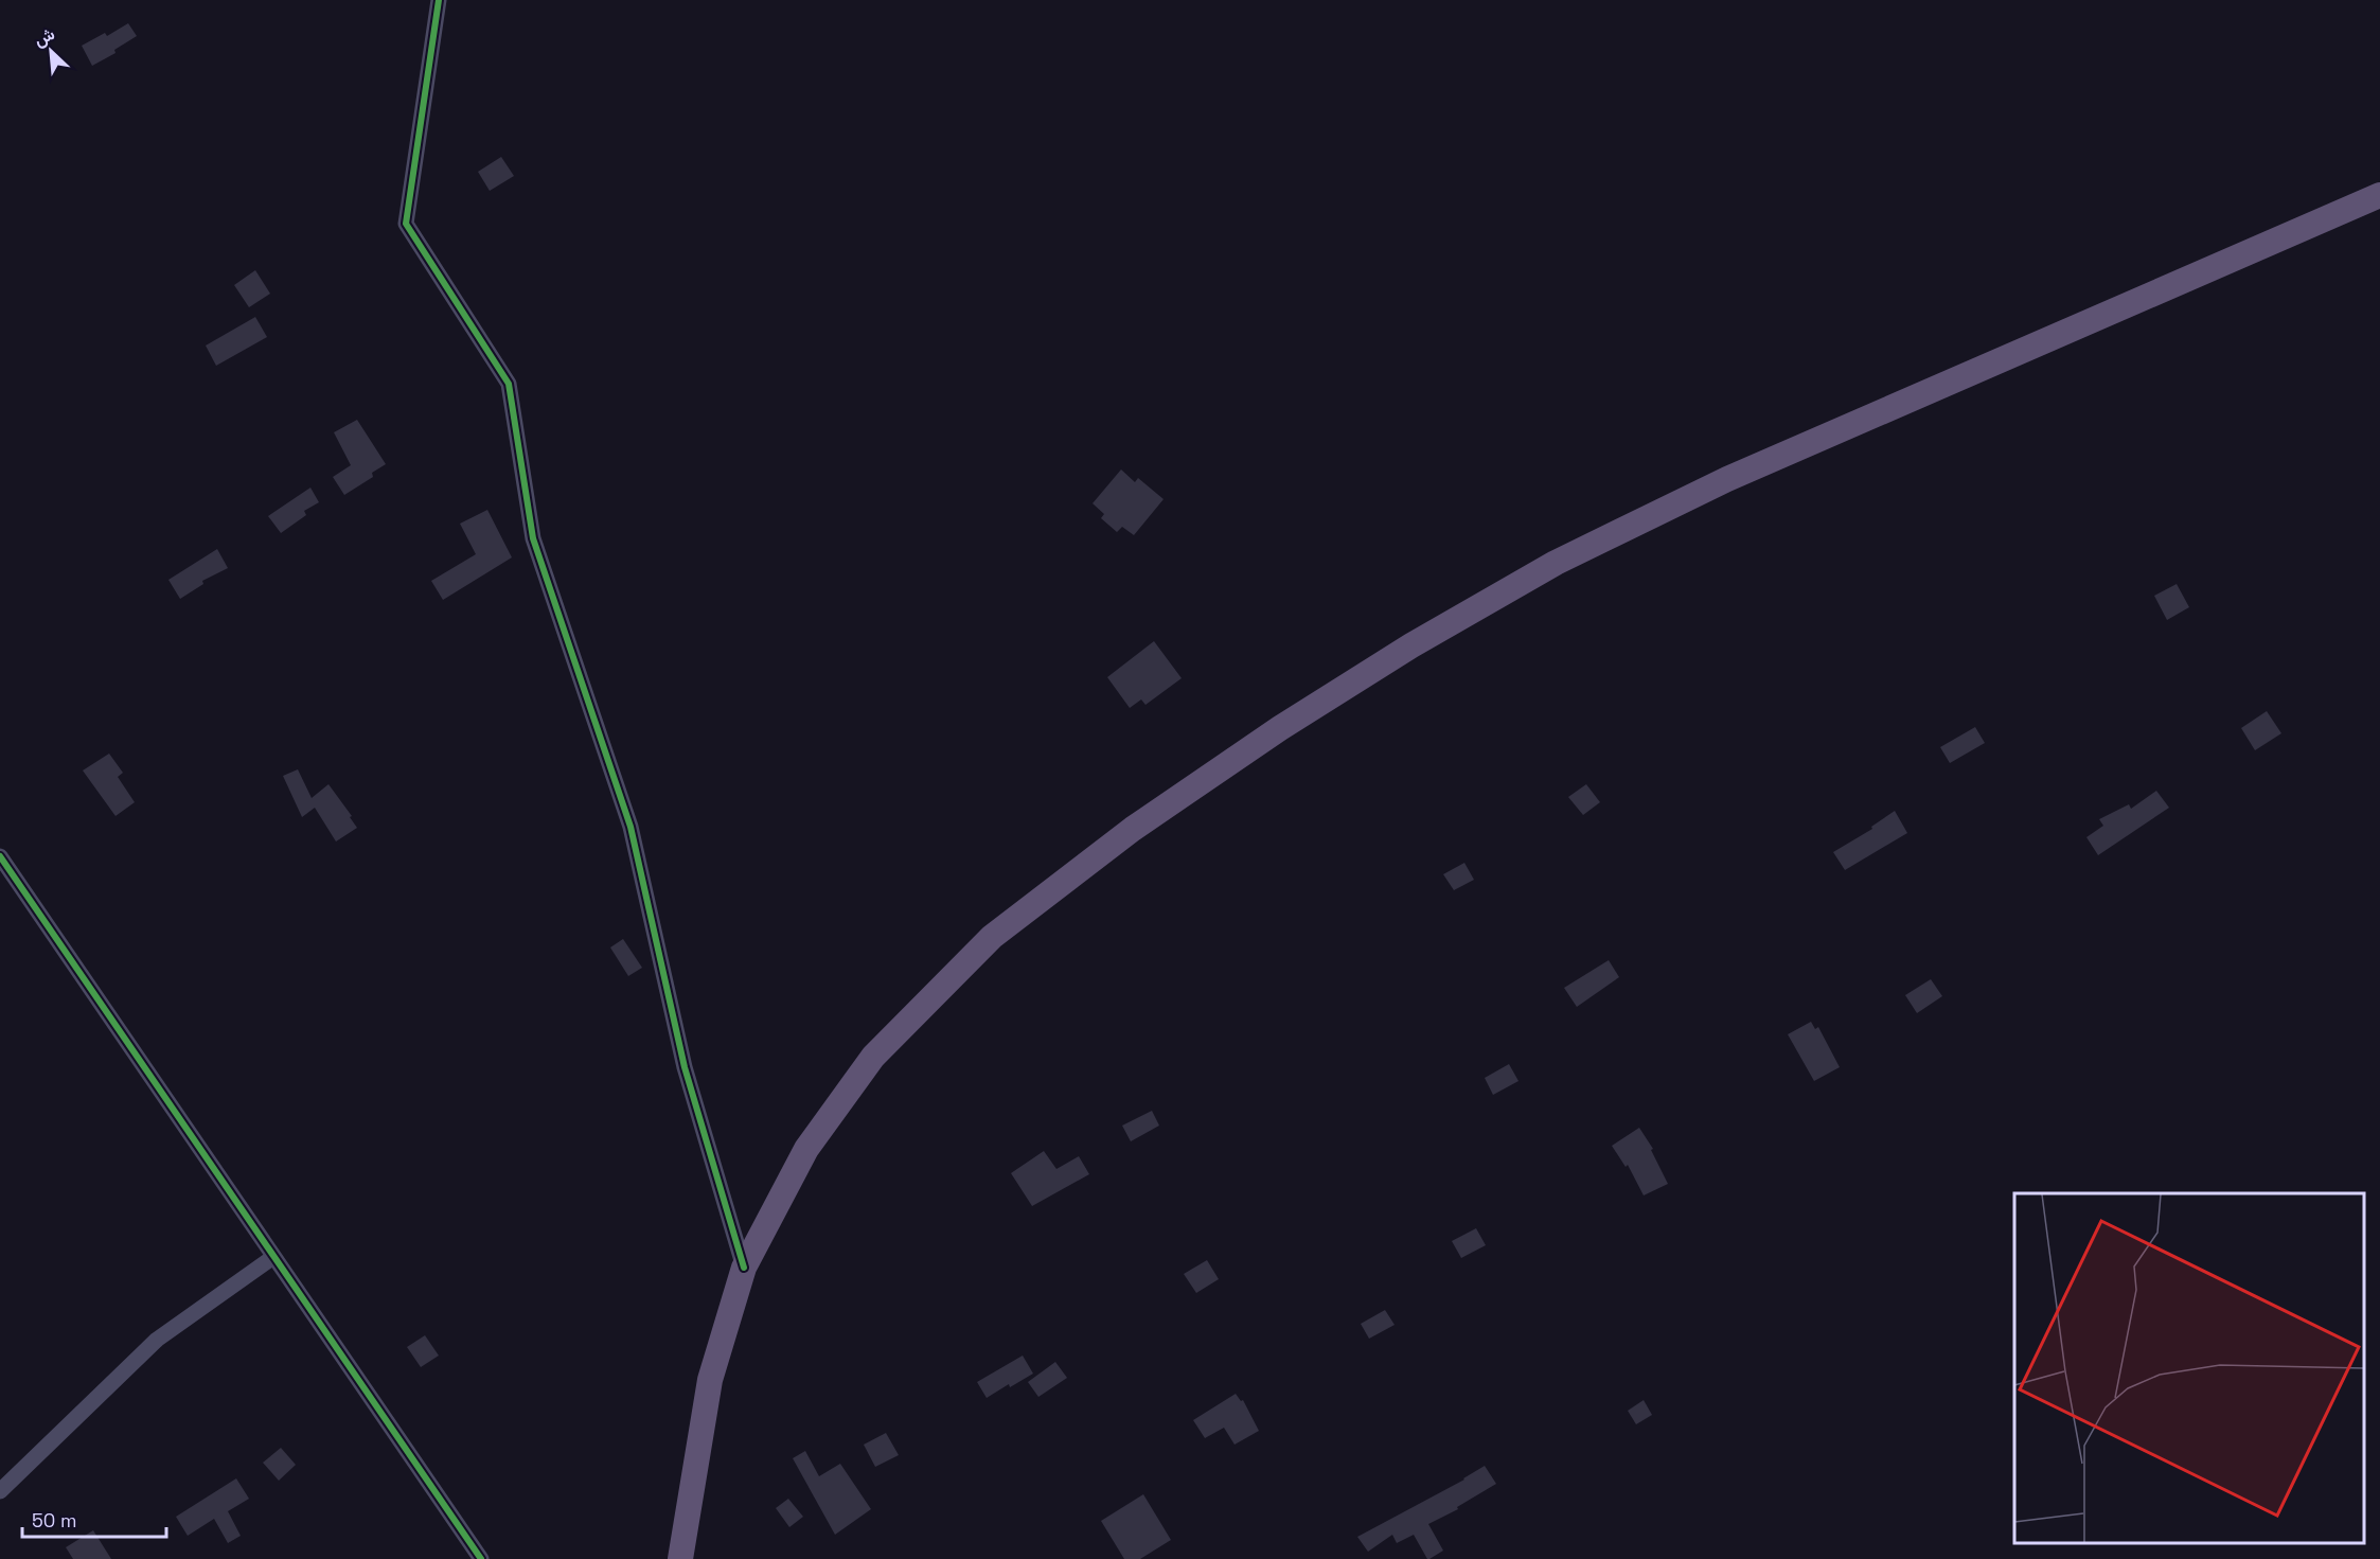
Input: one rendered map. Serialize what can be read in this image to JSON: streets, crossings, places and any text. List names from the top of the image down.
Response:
{
  "scale_bar": "50 m",
  "north": "top left"
}
